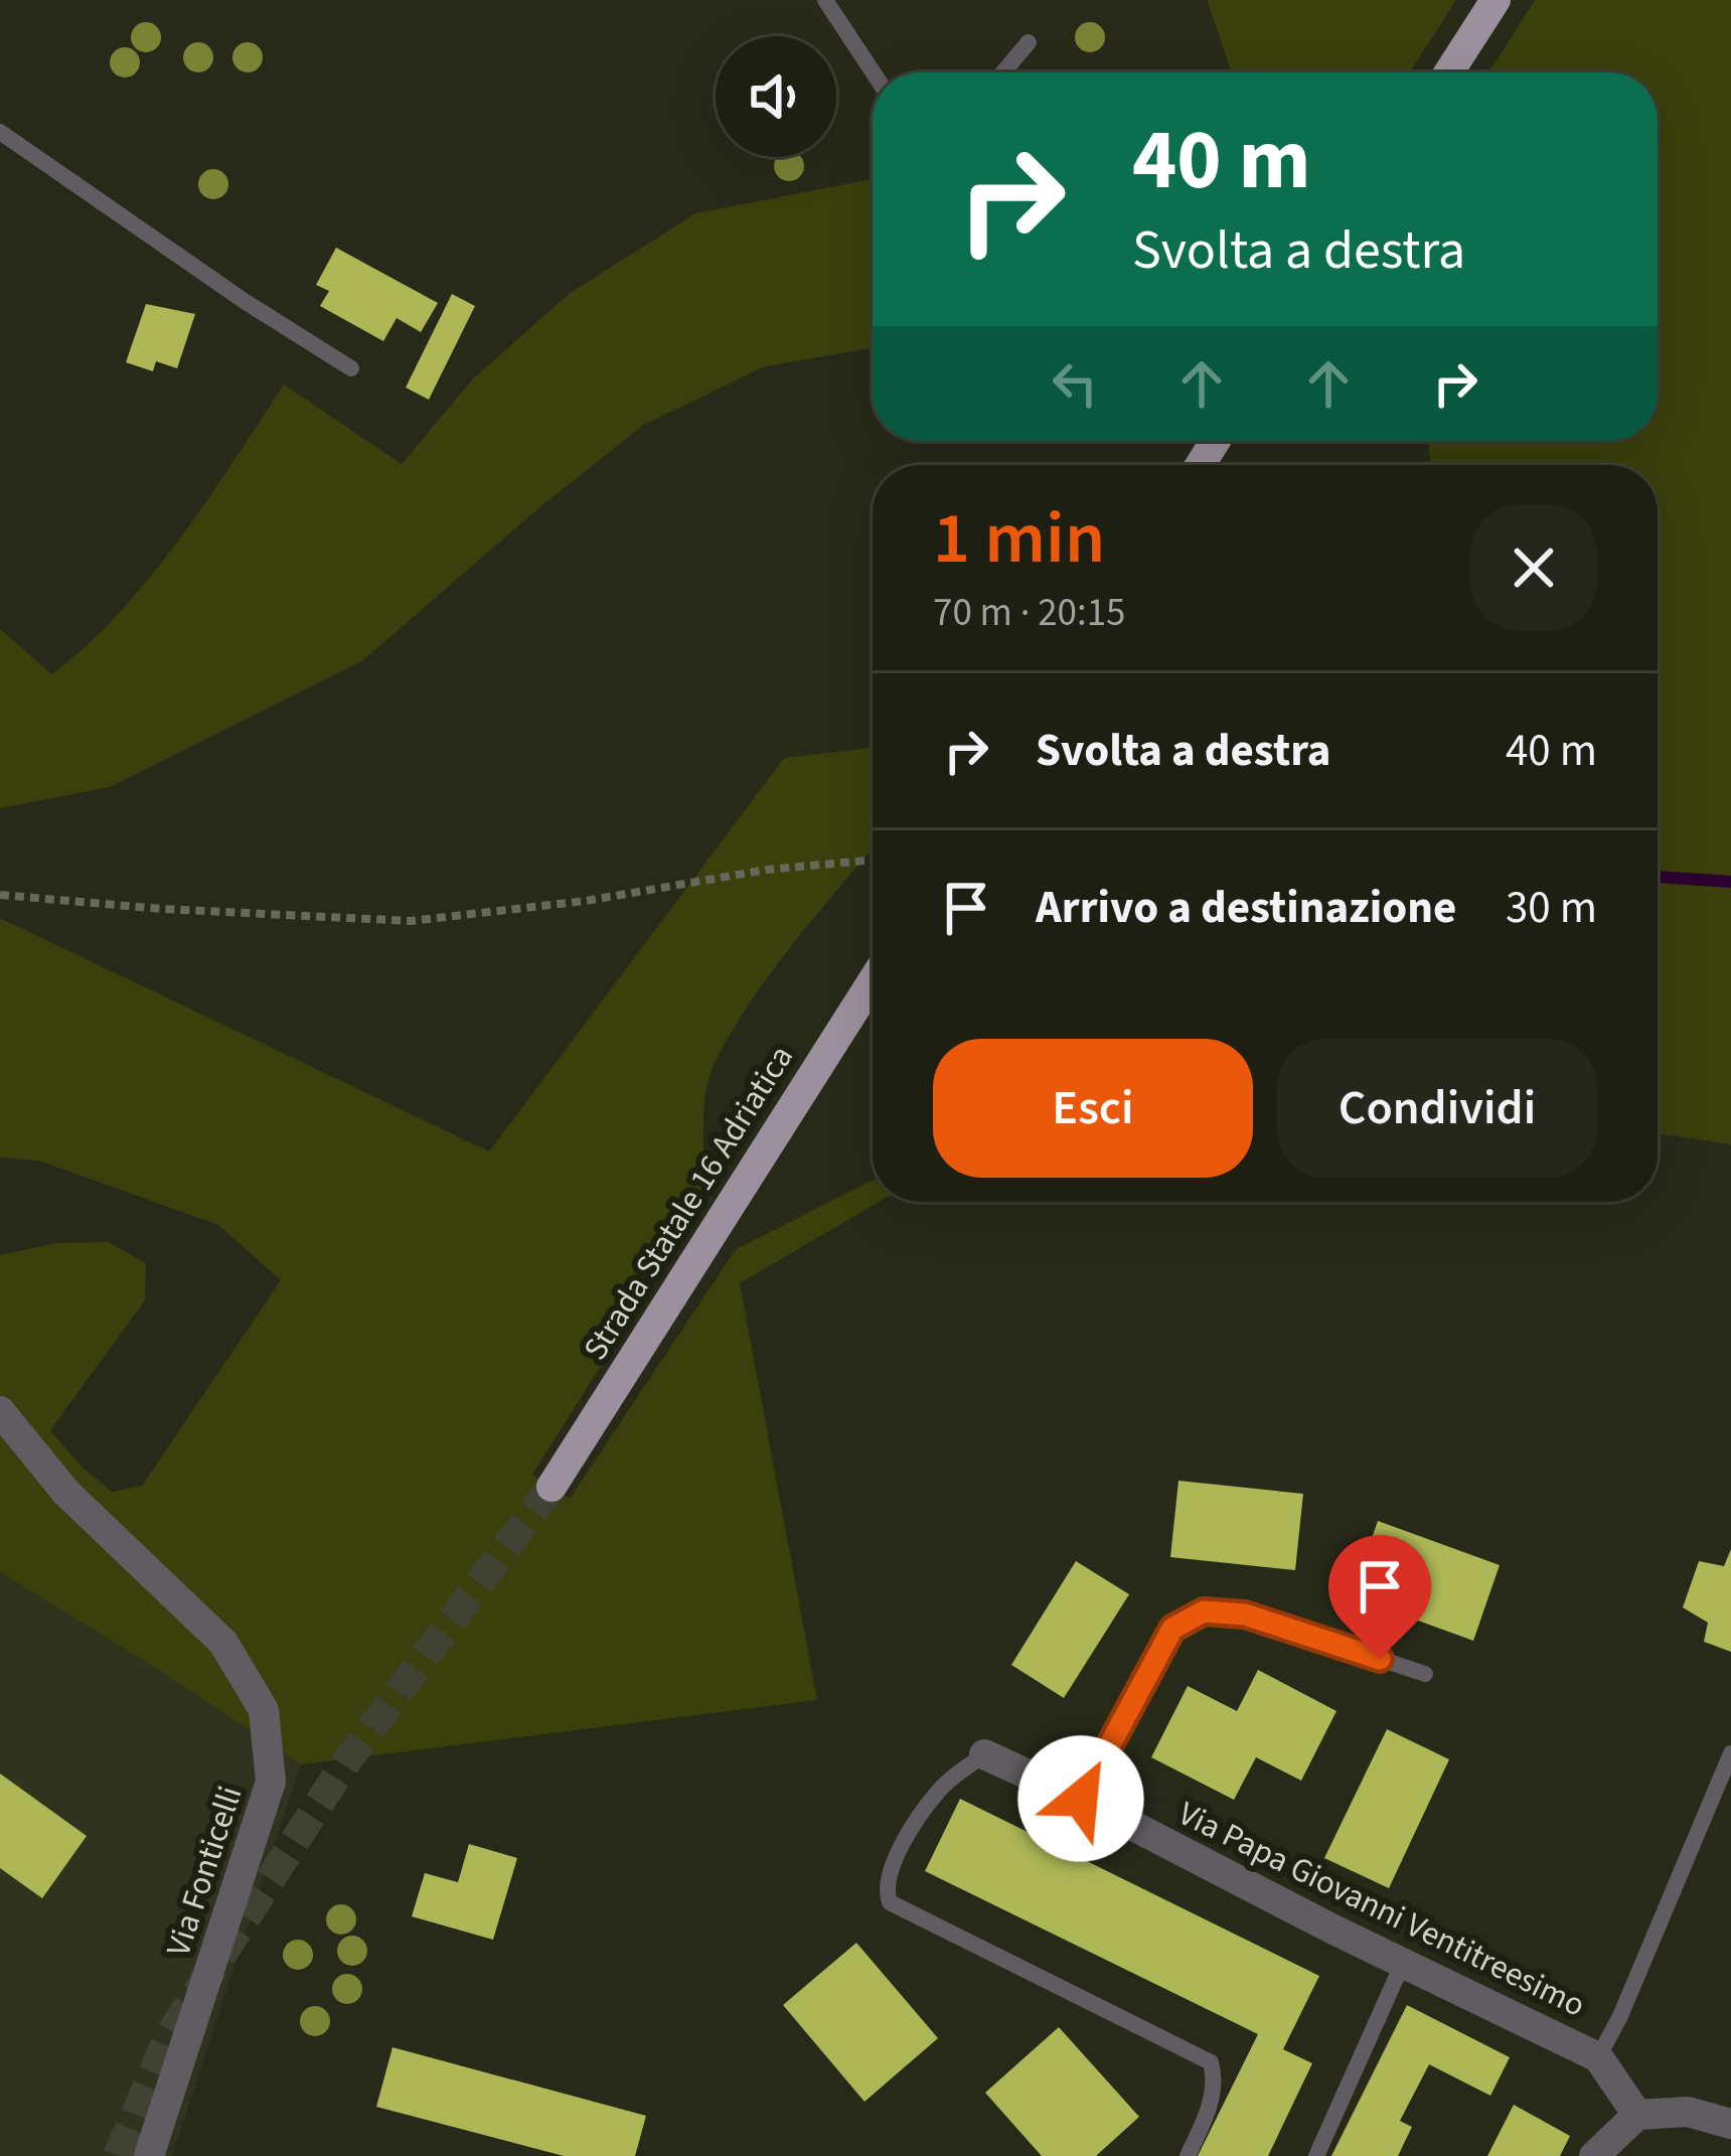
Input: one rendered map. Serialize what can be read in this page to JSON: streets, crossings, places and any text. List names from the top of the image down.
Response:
{
  "streets": {
    "main road": ["Strada Statale 16 Adriatica"],
    "street": ["Via Fonticelli", "Via Papa Giovanni Ventitreesimo"]
  },
  "page": {
    "turn": ["40 m", "Svolta a destra"],
    "heading": ["1 min", "70 m · 20:15"],
    "list": [
      {
        "name": "Svolta a destra",
        "value": "40 m"
      },
      {
        "name": "Arrivo a destinazione",
        "value": "30 m"
      }
    ],
    "buttons": ["Esci", "Condividi"]
  }
}
